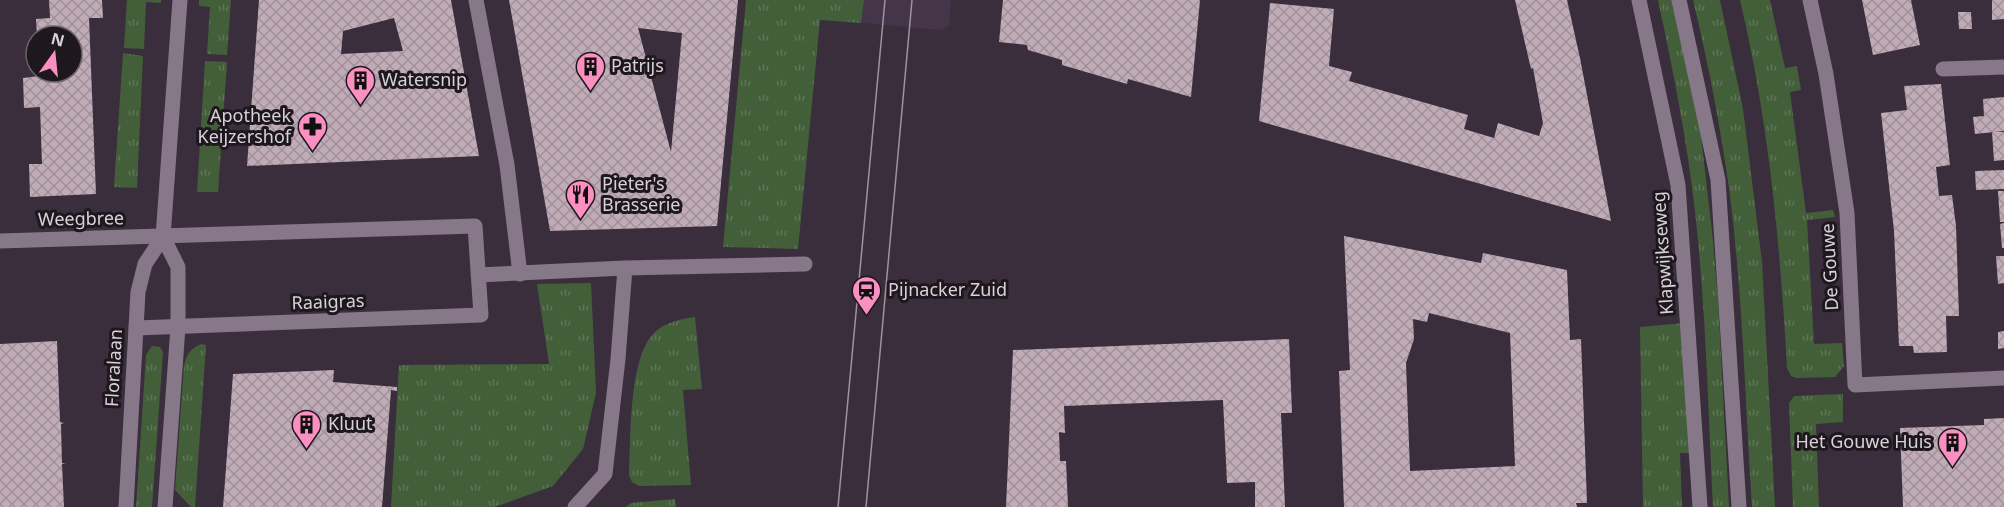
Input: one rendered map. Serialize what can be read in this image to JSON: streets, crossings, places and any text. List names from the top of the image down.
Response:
{
  "streets": {
    "street": [
      "Weegbree",
      "Klapwijkseweg",
      "De Gouwe",
      "Raaigras",
      "Floralaan"
    ]
  },
  "crossings": [
    ["Weegbree", "Raaigras"],
    ["Weegbree", "Floralaan"],
    ["Raaigras", "Floralaan"]
  ],
  "places": {
    "building": [
      "Patrijs",
      "Watersnip",
      "Kluut",
      "Het Gouwe Huis"
    ],
    "pharmacy": ["Apotheek Keijzershof"],
    "restaurant": ["Pieter's Brasserie"],
    "station": ["Pijnacker Zuid"]
  },
  "north": "top"
}
